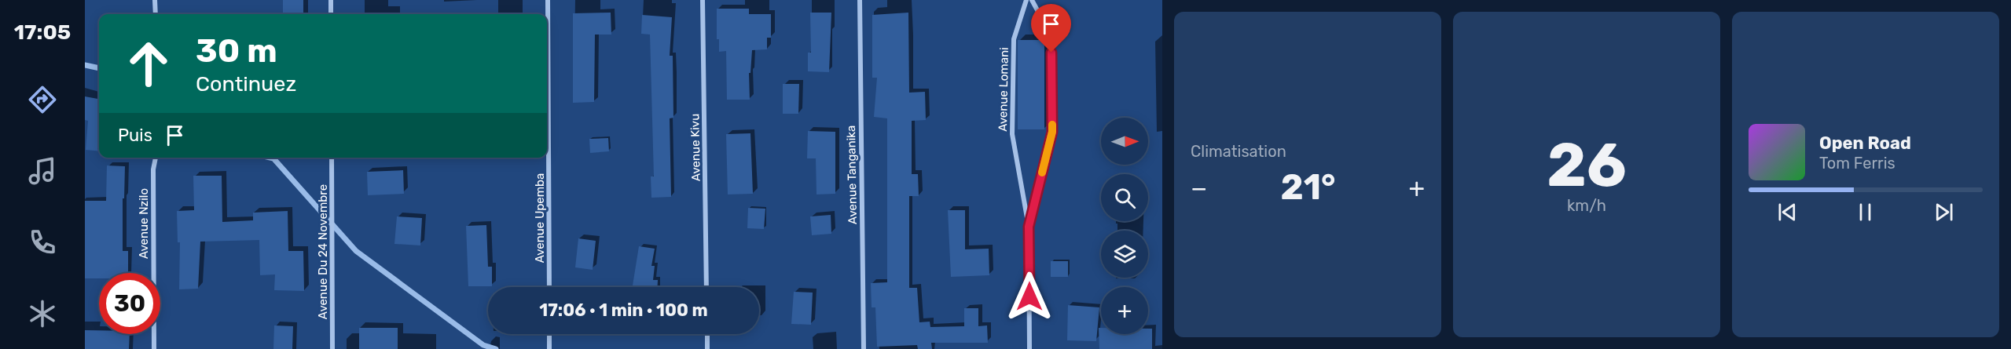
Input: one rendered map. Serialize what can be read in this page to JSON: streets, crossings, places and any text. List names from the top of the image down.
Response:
{
  "streets": {
    "street": [
      "Avenue Lomani",
      "Avenue Kivu",
      "Avenue Tanganika",
      "Avenue Upemba",
      "Avenue Nzilo",
      "Avenue Du 24 Novembre"
    ]
  },
  "north": "right",
  "page": {
    "tabs": "17:05",
    "tile": [
      "Climatisation",
      ["26", "km/h"]
    ],
    "turn": ["30 m", "Continuez"],
    "then": "Puis",
    "map_buttons": "+",
    "song": ["Open Road", "Tom Ferris"],
    "heat": ["−", "21°", "+"],
    "limit": "30",
    "trip": "17:06 · 1 min · 100 m"
  }
}
